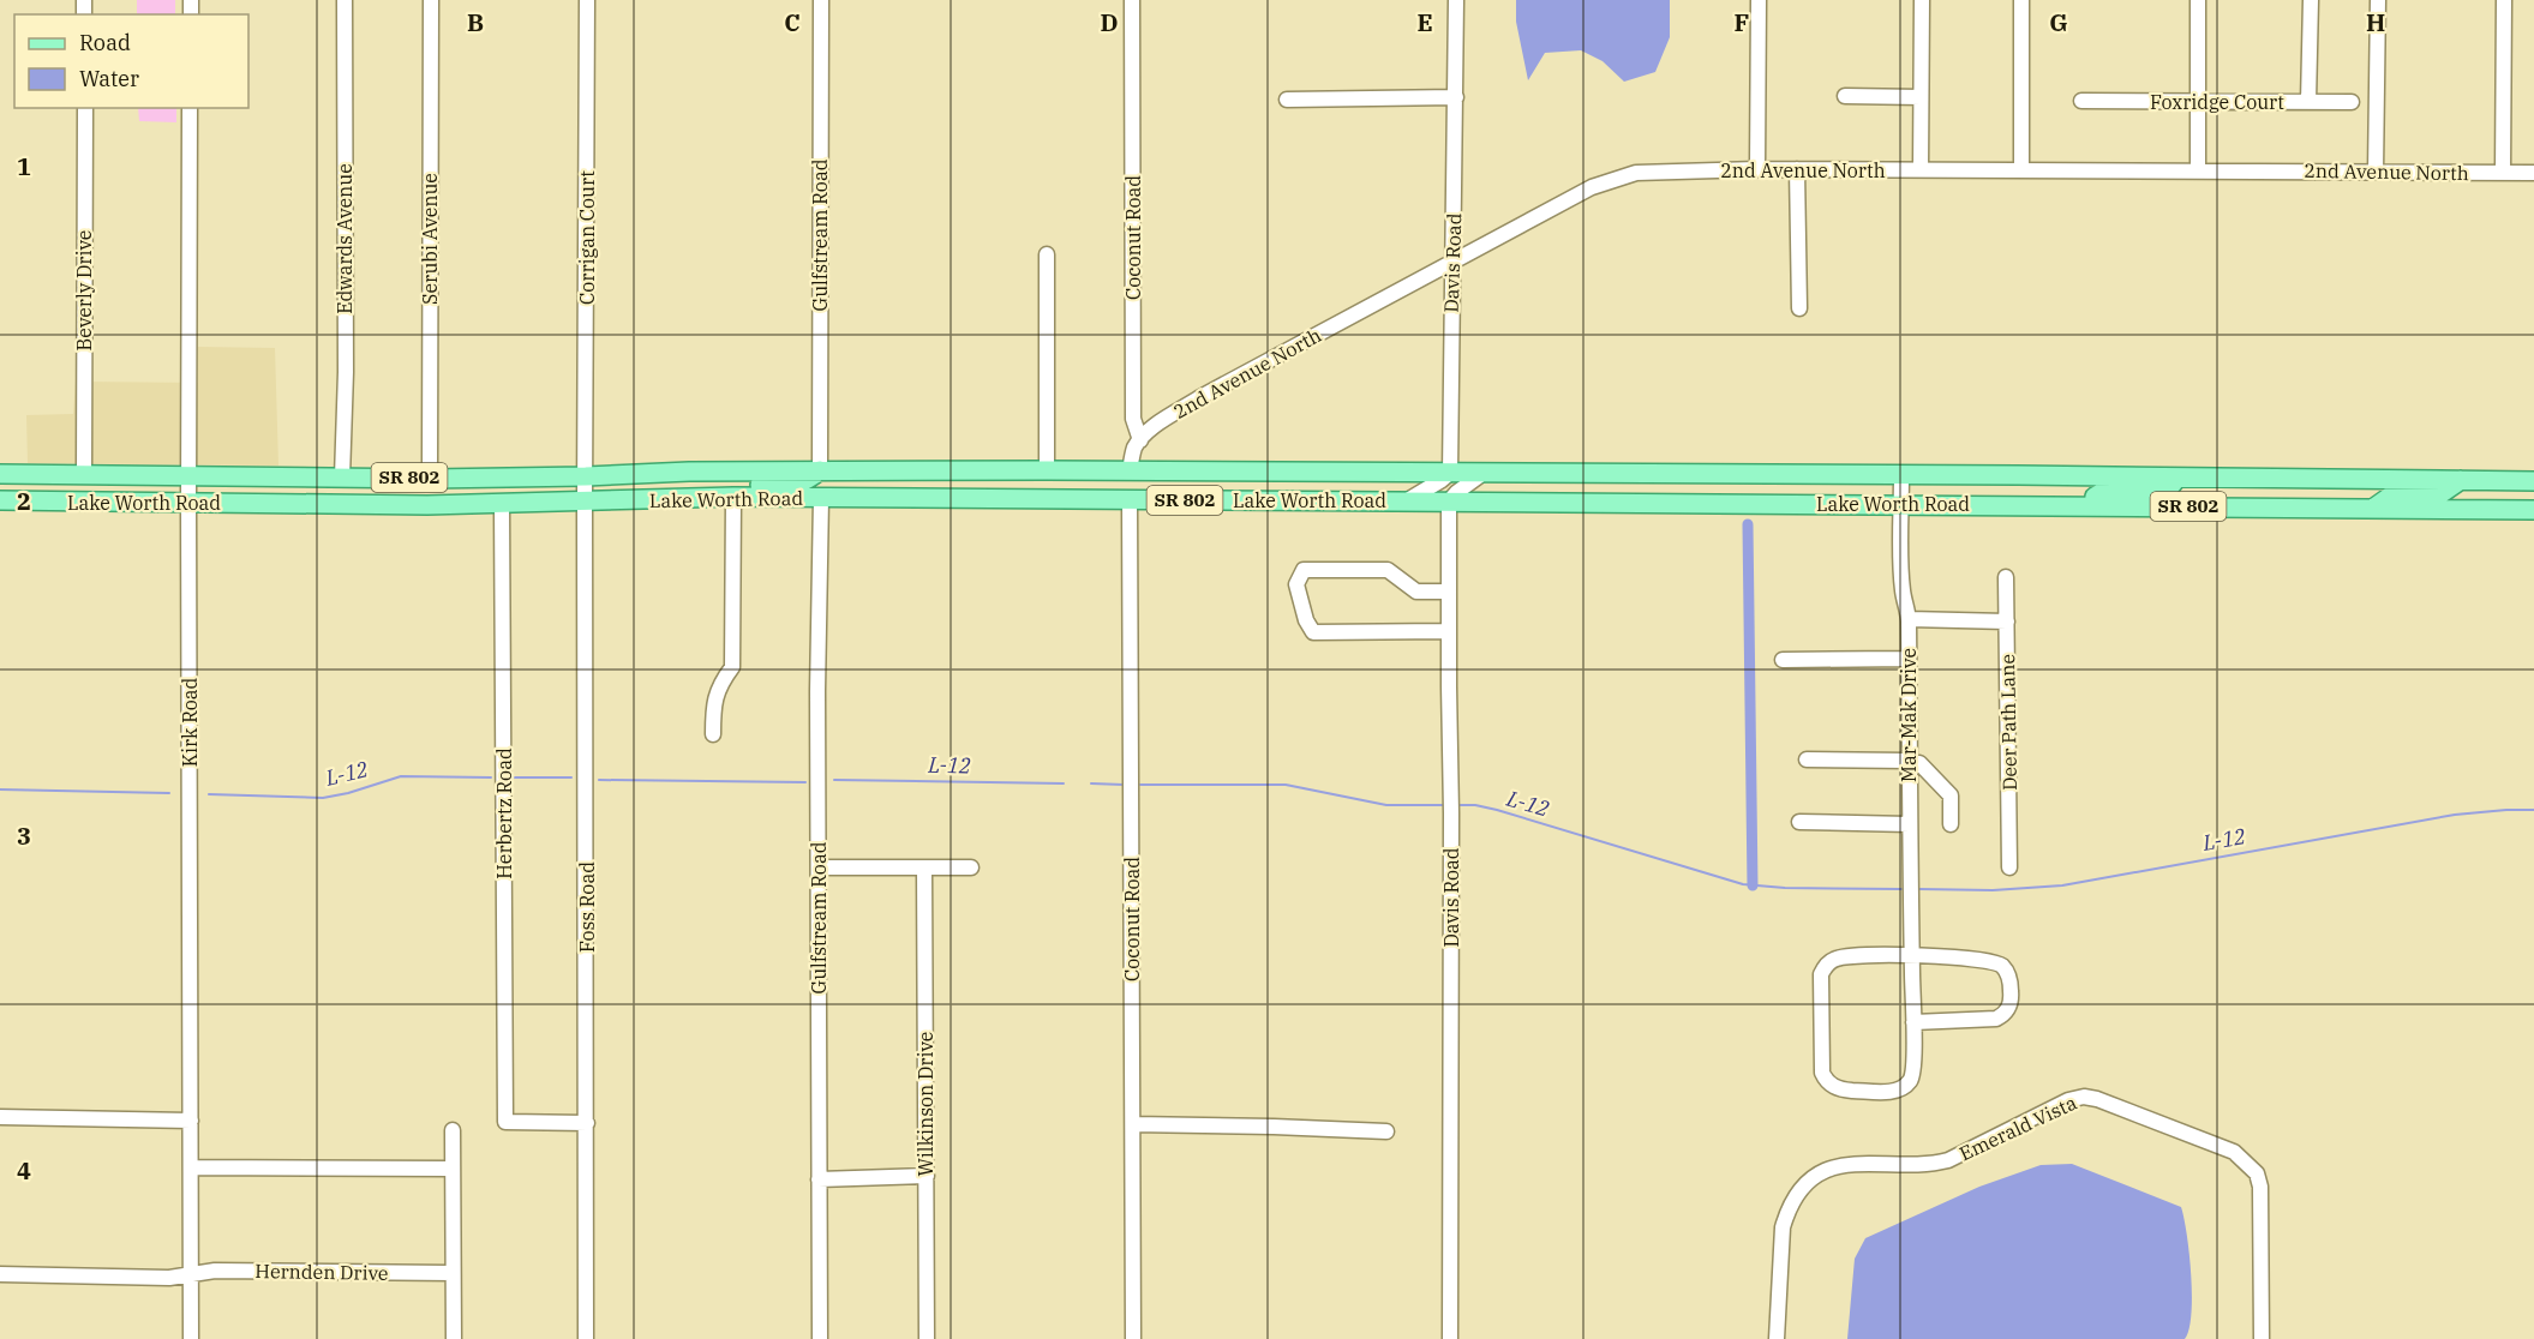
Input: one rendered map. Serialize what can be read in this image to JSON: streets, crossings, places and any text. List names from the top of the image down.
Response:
{
  "streets": {
    "main road": ["SR 802", "Lake Worth Road"],
    "street": [
      "Foxridge Court",
      "2nd Avenue North",
      "Gulfstream Road",
      "Corrigan Court",
      "Coconut Road",
      "Edwards Avenue",
      "Serubi Avenue",
      "Davis Road",
      "Beverly Drive",
      "Mar-Mak Drive",
      "Kirk Road",
      "Deer Path Lane",
      "Herbertz Road",
      "Foss Road",
      "Wilkinson Drive",
      "Emerald Vista",
      "Hernden Drive"
    ]
  },
  "crossings": [
    ["2nd Avenue North", "Coconut Road"],
    ["2nd Avenue North", "Davis Road"],
    ["Gulfstream Road", "Lake Worth Road"],
    ["Corrigan Court", "Lake Worth Road"],
    ["Corrigan Court", "Foss Road"],
    ["Coconut Road", "Lake Worth Road"],
    ["Edwards Avenue", "Lake Worth Road"],
    ["Serubi Avenue", "Lake Worth Road"],
    ["Davis Road", "Lake Worth Road"],
    ["Beverly Drive", "Lake Worth Road"],
    ["Lake Worth Road", "Mar-Mak Drive"],
    ["Lake Worth Road", "Kirk Road"],
    ["Lake Worth Road", "Herbertz Road"],
    ["Lake Worth Road", "Foss Road"],
    ["Kirk Road", "Hernden Drive"],
    ["Herbertz Road", "Foss Road"]
  ],
  "water": ["L-12"],
  "legend": ["Road", "Water"],
  "grid": {
    "columns": [
      "B",
      "C",
      "D",
      "E",
      "F",
      "G",
      "H"
    ],
    "rows": [
      "1",
      "2",
      "3",
      "4"
    ]
  }
}
